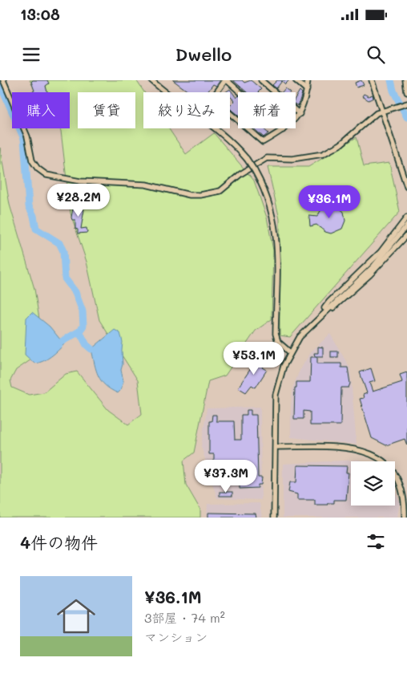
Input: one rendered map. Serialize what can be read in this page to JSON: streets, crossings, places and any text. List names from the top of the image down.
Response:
{
  "page": {
    "status": "13:08",
    "header": "Dwello",
    "chip": [
      "購入",
      "賃貸",
      "絞り込み",
      "新着"
    ],
    "price": [
      "¥28.2M",
      "¥36.1M",
      "¥53.1M",
      "¥37.3M"
    ],
    "heading": "4件の物件",
    "list": [
      {
        "name": "¥36.1M",
        "note": "3部屋 · 74 m² · マンション"
      }
    ]
  }
}
